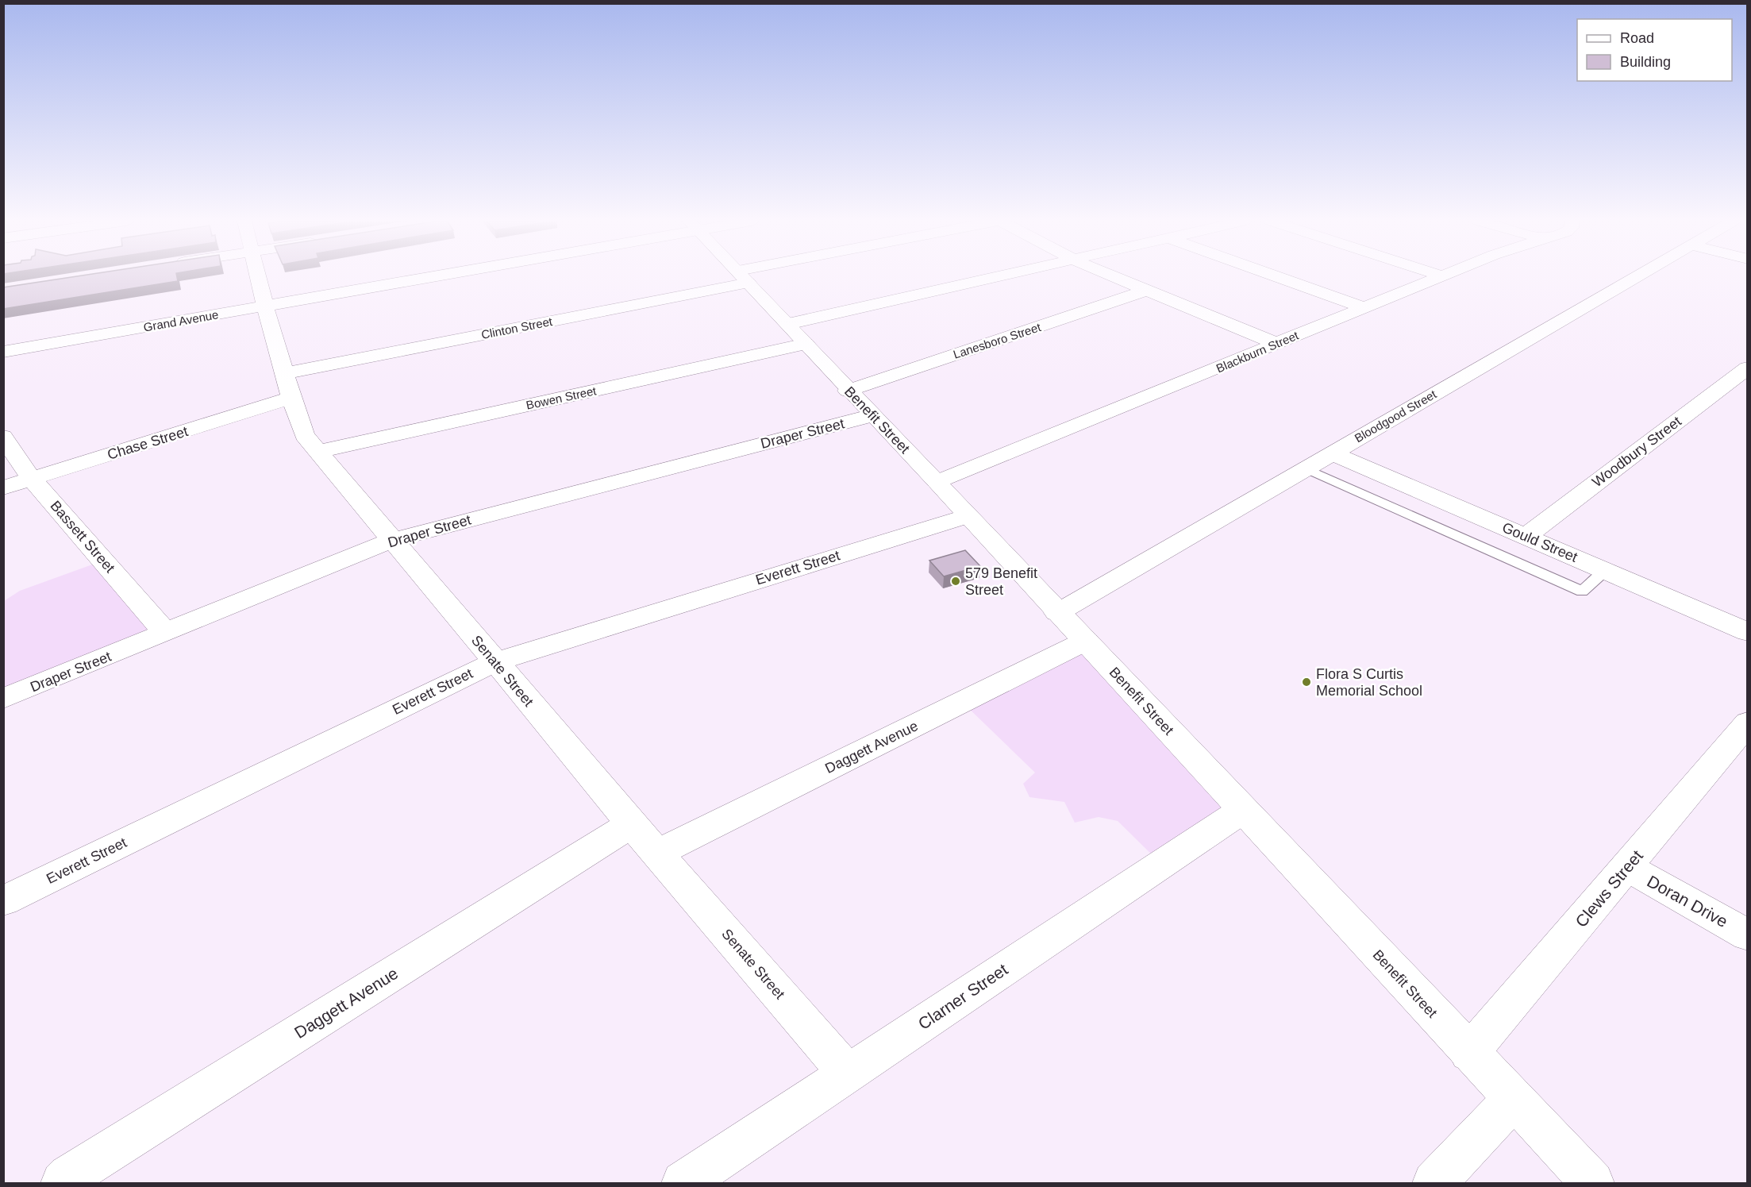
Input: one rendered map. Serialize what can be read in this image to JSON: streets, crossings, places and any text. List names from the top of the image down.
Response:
{
  "streets": {
    "street": [
      "Grand Avenue",
      "Clinton Street",
      "Lanesboro Street",
      "Blackburn Street",
      "Bowen Street",
      "Bloodgood Street",
      "Benefit Street",
      "Draper Street",
      "Chase Street",
      "Woodbury Street",
      "Bassett Street",
      "Gould Street",
      "Everett Street",
      "Senate Street",
      "Daggett Avenue",
      "Clews Street",
      "Doran Drive",
      "Clarner Street"
    ]
  },
  "crossings": [
    ["Grand Avenue", "Senate Street"],
    ["Clinton Street", "Benefit Street"],
    ["Clinton Street", "Chase Street"],
    ["Clinton Street", "Senate Street"],
    ["Lanesboro Street", "Benefit Street"],
    ["Blackburn Street", "Benefit Street"],
    ["Bowen Street", "Benefit Street"],
    ["Bowen Street", "Senate Street"],
    ["Bloodgood Street", "Benefit Street"],
    ["Bloodgood Street", "Gould Street"],
    ["Benefit Street", "Draper Street"],
    ["Benefit Street", "Everett Street"],
    ["Benefit Street", "Daggett Avenue"],
    ["Benefit Street", "Clews Street"],
    ["Benefit Street", "Clarner Street"],
    ["Draper Street", "Bassett Street"],
    ["Draper Street", "Senate Street"],
    ["Chase Street", "Bassett Street"],
    ["Chase Street", "Senate Street"],
    ["Woodbury Street", "Gould Street"],
    ["Everett Street", "Senate Street"],
    ["Senate Street", "Daggett Avenue"],
    ["Senate Street", "Clarner Street"],
    ["Clews Street", "Doran Drive"]
  ],
  "places": ["579 Benefit Street", "Flora S Curtis Memorial School"],
  "legend": ["Road", "Building"]
}
